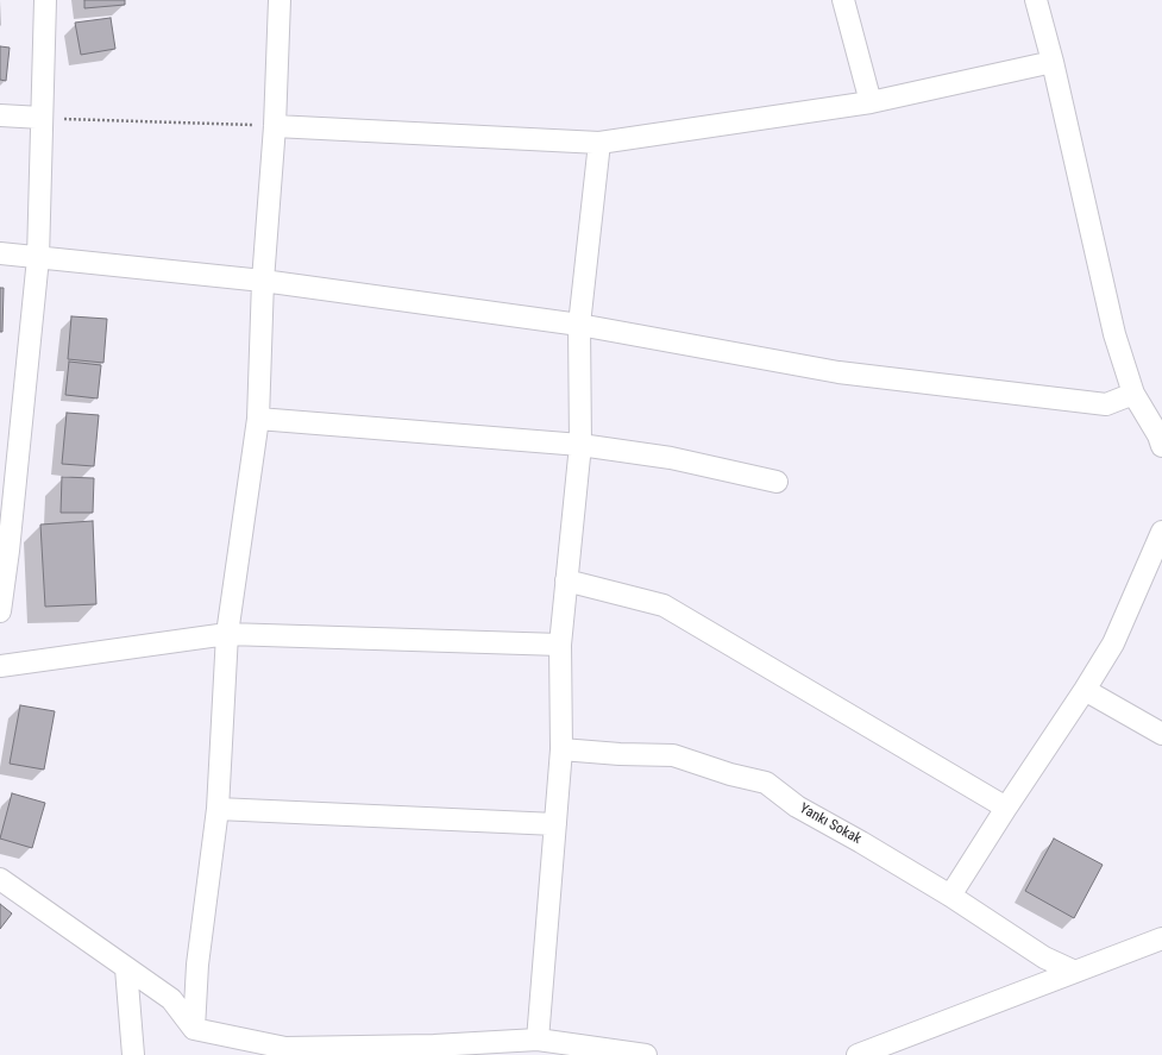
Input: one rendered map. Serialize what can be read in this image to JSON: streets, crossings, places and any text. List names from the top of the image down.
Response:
{
  "streets": {
    "street": ["Yankı Sokak"]
  }
}
